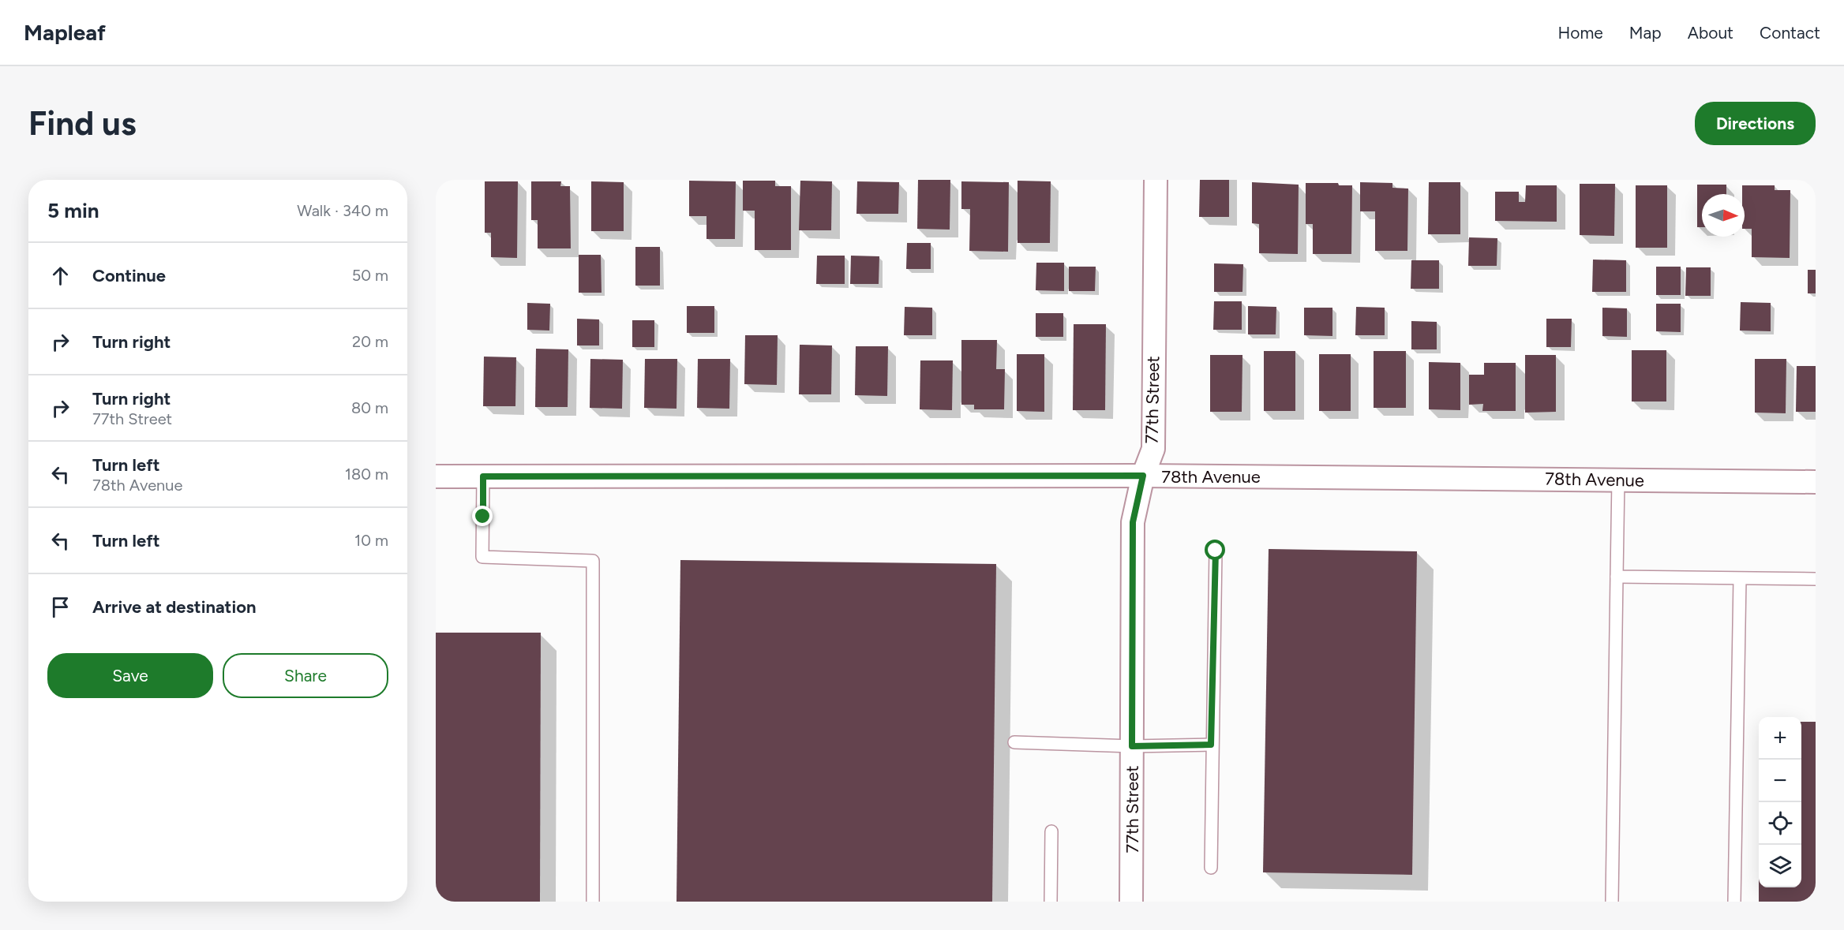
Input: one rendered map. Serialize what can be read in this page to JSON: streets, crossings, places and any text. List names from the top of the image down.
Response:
{
  "streets": {
    "street": ["77th Street", "78th Avenue"]
  },
  "crossings": [
    ["77th Street", "78th Avenue"]
  ],
  "north": "right",
  "page": {
    "header": "Mapleaf",
    "nav": [
      "Home",
      "Map",
      "About",
      "Contact"
    ],
    "buttons": [
      "Directions",
      ["Save", "Share"]
    ],
    "title": "Find us",
    "heading": ["5 min", "Walk · 340 m"],
    "list": [
      ["Continue", "50 m"],
      ["Turn right", "20 m"],
      ["Turn right", "77th Street", "80 m"],
      ["Turn left", "78th Avenue", "180 m"],
      ["Turn left", "10 m"],
      "Arrive at destination"
    ],
    "map_buttons": ["+", "−"]
  }
}
